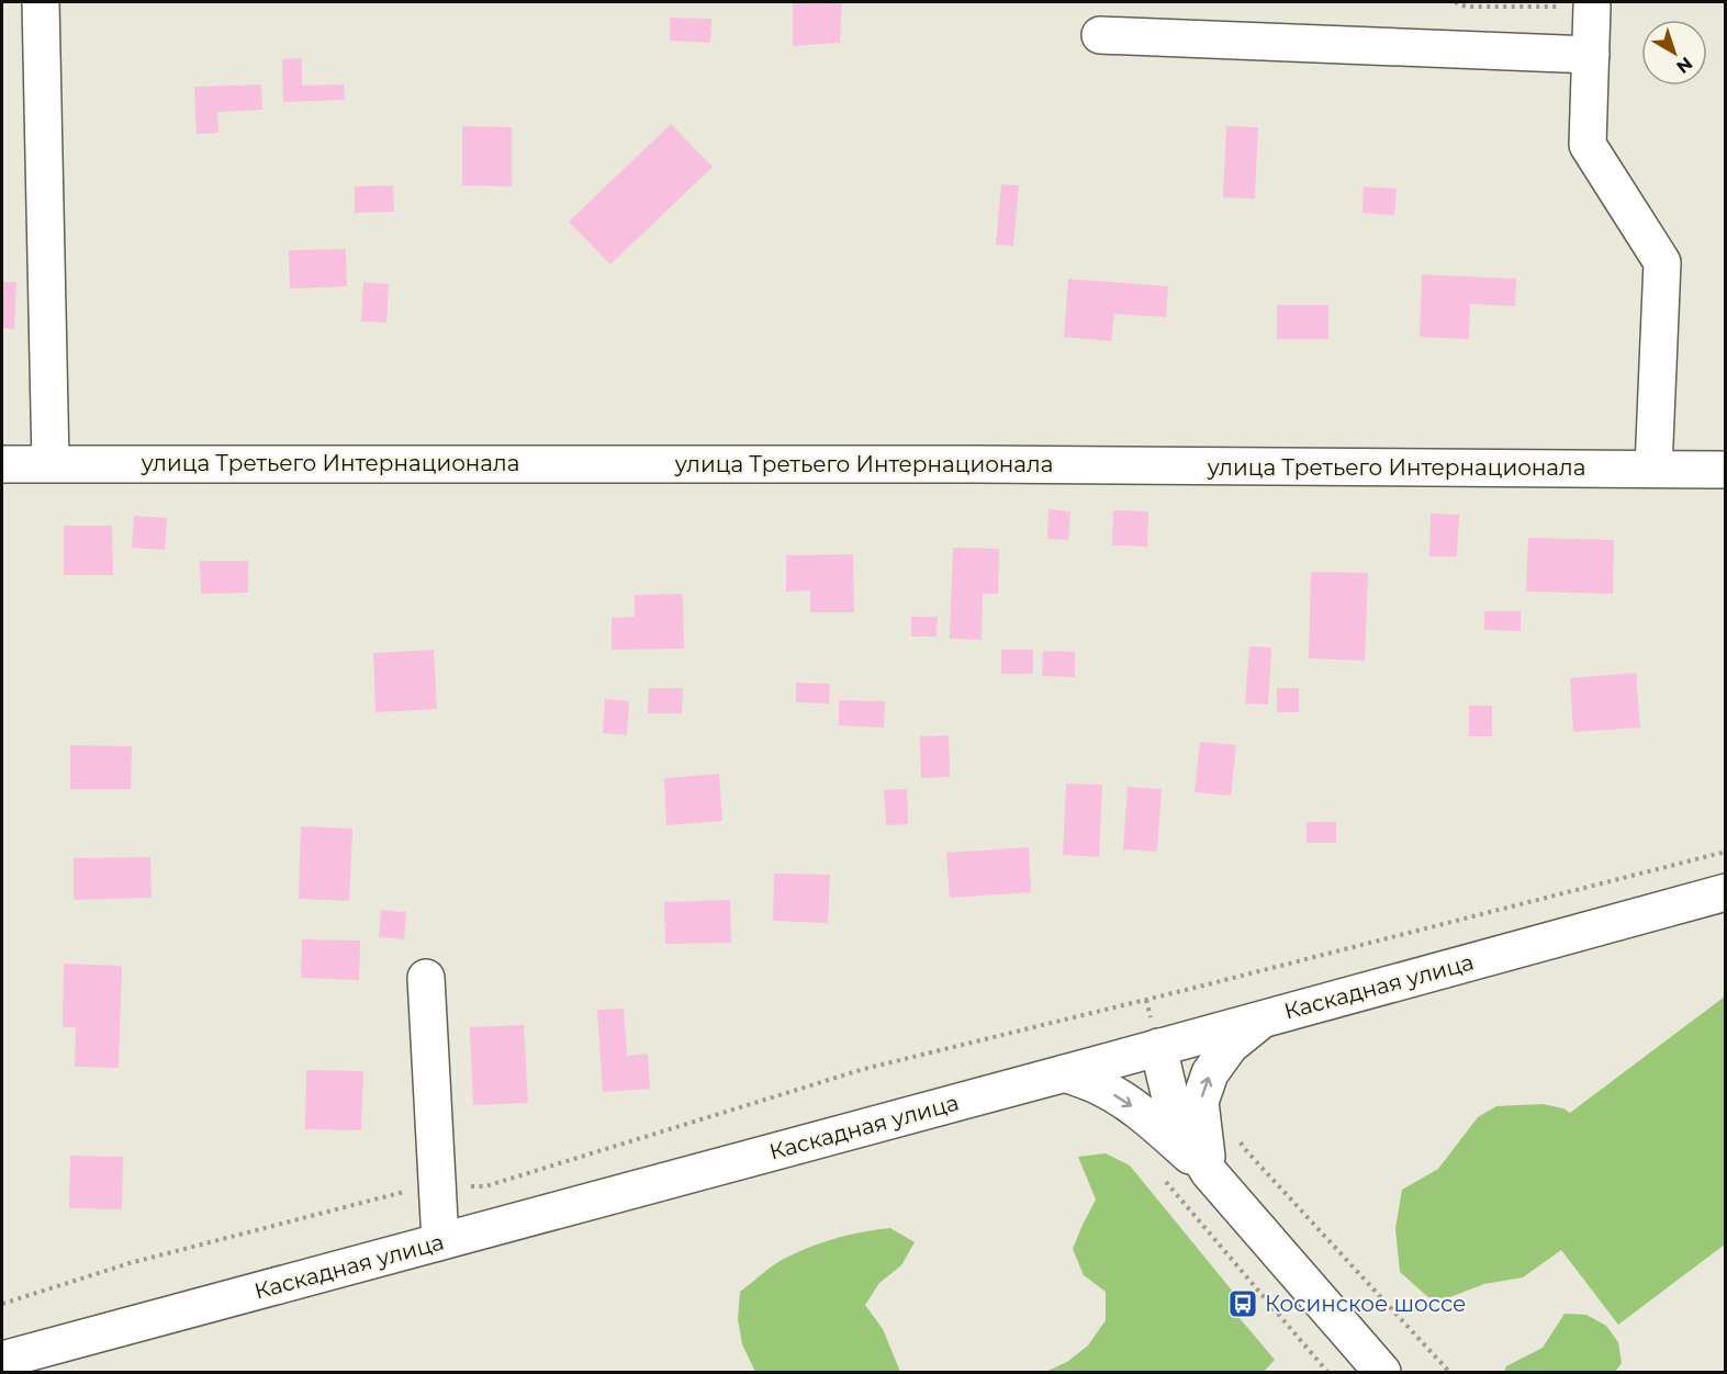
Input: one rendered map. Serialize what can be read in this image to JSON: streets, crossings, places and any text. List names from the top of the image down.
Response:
{
  "streets": {
    "street": ["улица Третьего Интернационала", "Каскадная улица"]
  },
  "places": {
    "bus stop": ["Косинское шоссе"]
  },
  "north": "bottom right"
}
